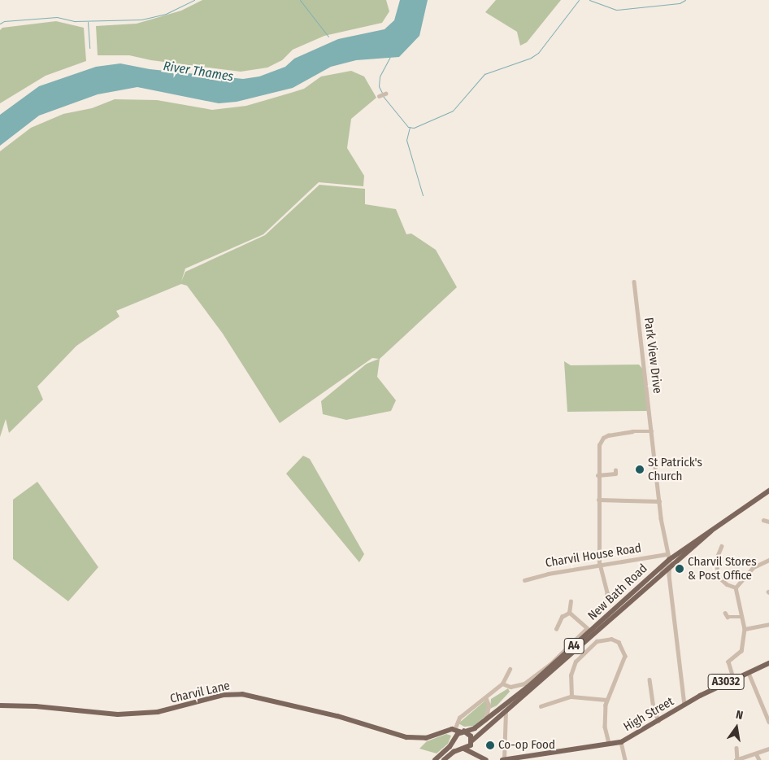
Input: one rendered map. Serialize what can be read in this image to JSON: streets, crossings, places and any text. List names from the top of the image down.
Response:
{
  "streets": {
    "main road": [
      "New Bath Road",
      "A4",
      "A3032",
      "Charvil Lane",
      "High Street"
    ],
    "street": ["Park View Drive", "Charvil House Road"]
  },
  "crossings": [
    ["Park View Drive", "Charvil House Road"],
    ["Park View Drive", "New Bath Road"],
    ["Park View Drive", "A3032"],
    ["Park View Drive", "High Street"],
    ["New Bath Road", "A4"],
    ["New Bath Road", "Charvil Lane"],
    ["A4", "Charvil Lane"],
    ["A3032", "High Street"]
  ],
  "water": ["River Thames"],
  "places": ["St Patrick's Church", "Charvil Stores & Post Office", "Co-op Food"],
  "north": "top"
}
